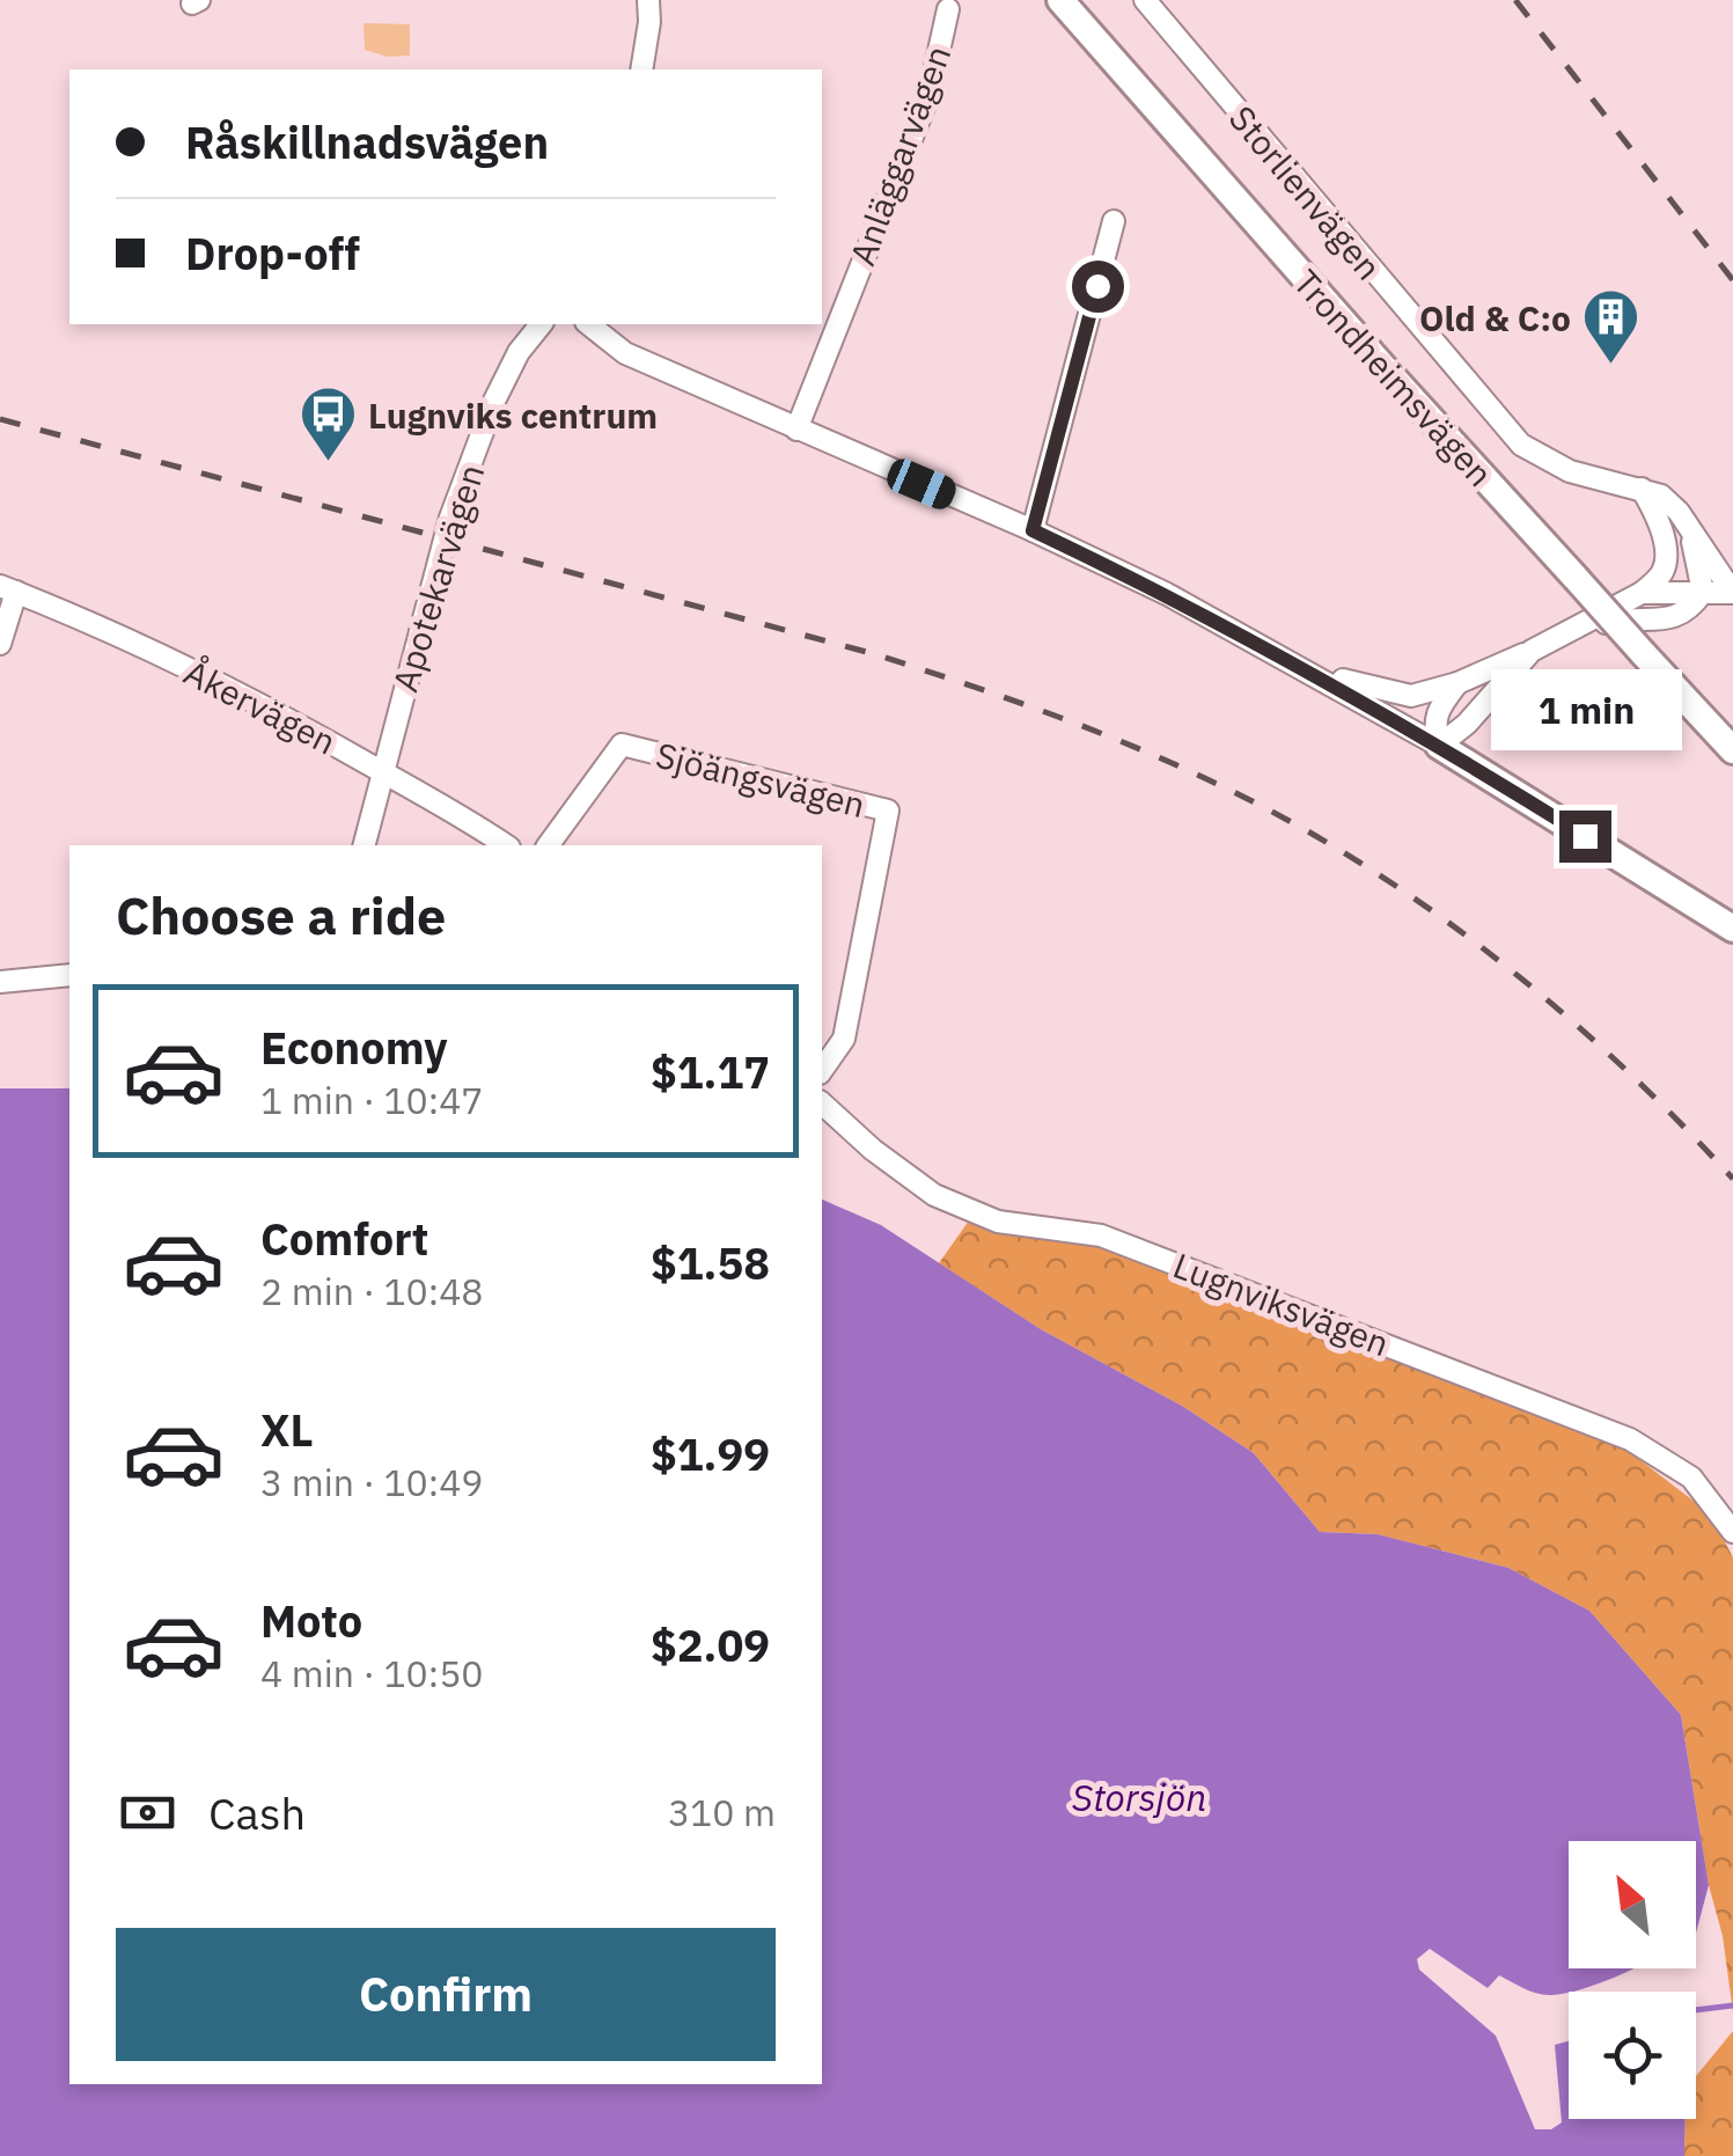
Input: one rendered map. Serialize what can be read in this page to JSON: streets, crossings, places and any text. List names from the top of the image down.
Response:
{
  "streets": {
    "main road": ["Trondheimsvägen"],
    "street": [
      "Anläggarvägen",
      "Storlienvägen",
      "Apotekarvägen",
      "Åkervägen",
      "Sjöängsvägen",
      "Lugnviksvägen"
    ]
  },
  "crossings": [
    ["Apotekarvägen", "Åkervägen"]
  ],
  "water": ["Storsjön"],
  "places": {
    "building": ["Old & C:o"],
    "bus stop": ["Lugnviks centrum"]
  },
  "north": "top left",
  "page": {
    "banner": ["Råskillnadsvägen", "Drop-off"],
    "bubble": "1 min",
    "heading": "Choose a ride",
    "list": [
      {
        "name": "Economy",
        "note": "1 min · 10:47",
        "value": "$1.17"
      },
      {
        "name": "Comfort",
        "note": "2 min · 10:48",
        "value": "$1.58"
      },
      {
        "name": "XL",
        "note": "3 min · 10:49",
        "value": "$1.99"
      },
      {
        "name": "Moto",
        "note": "4 min · 10:50",
        "value": "$2.09"
      }
    ],
    "pay": ["Cash", "310 m"],
    "buttons": "Confirm"
  }
}
